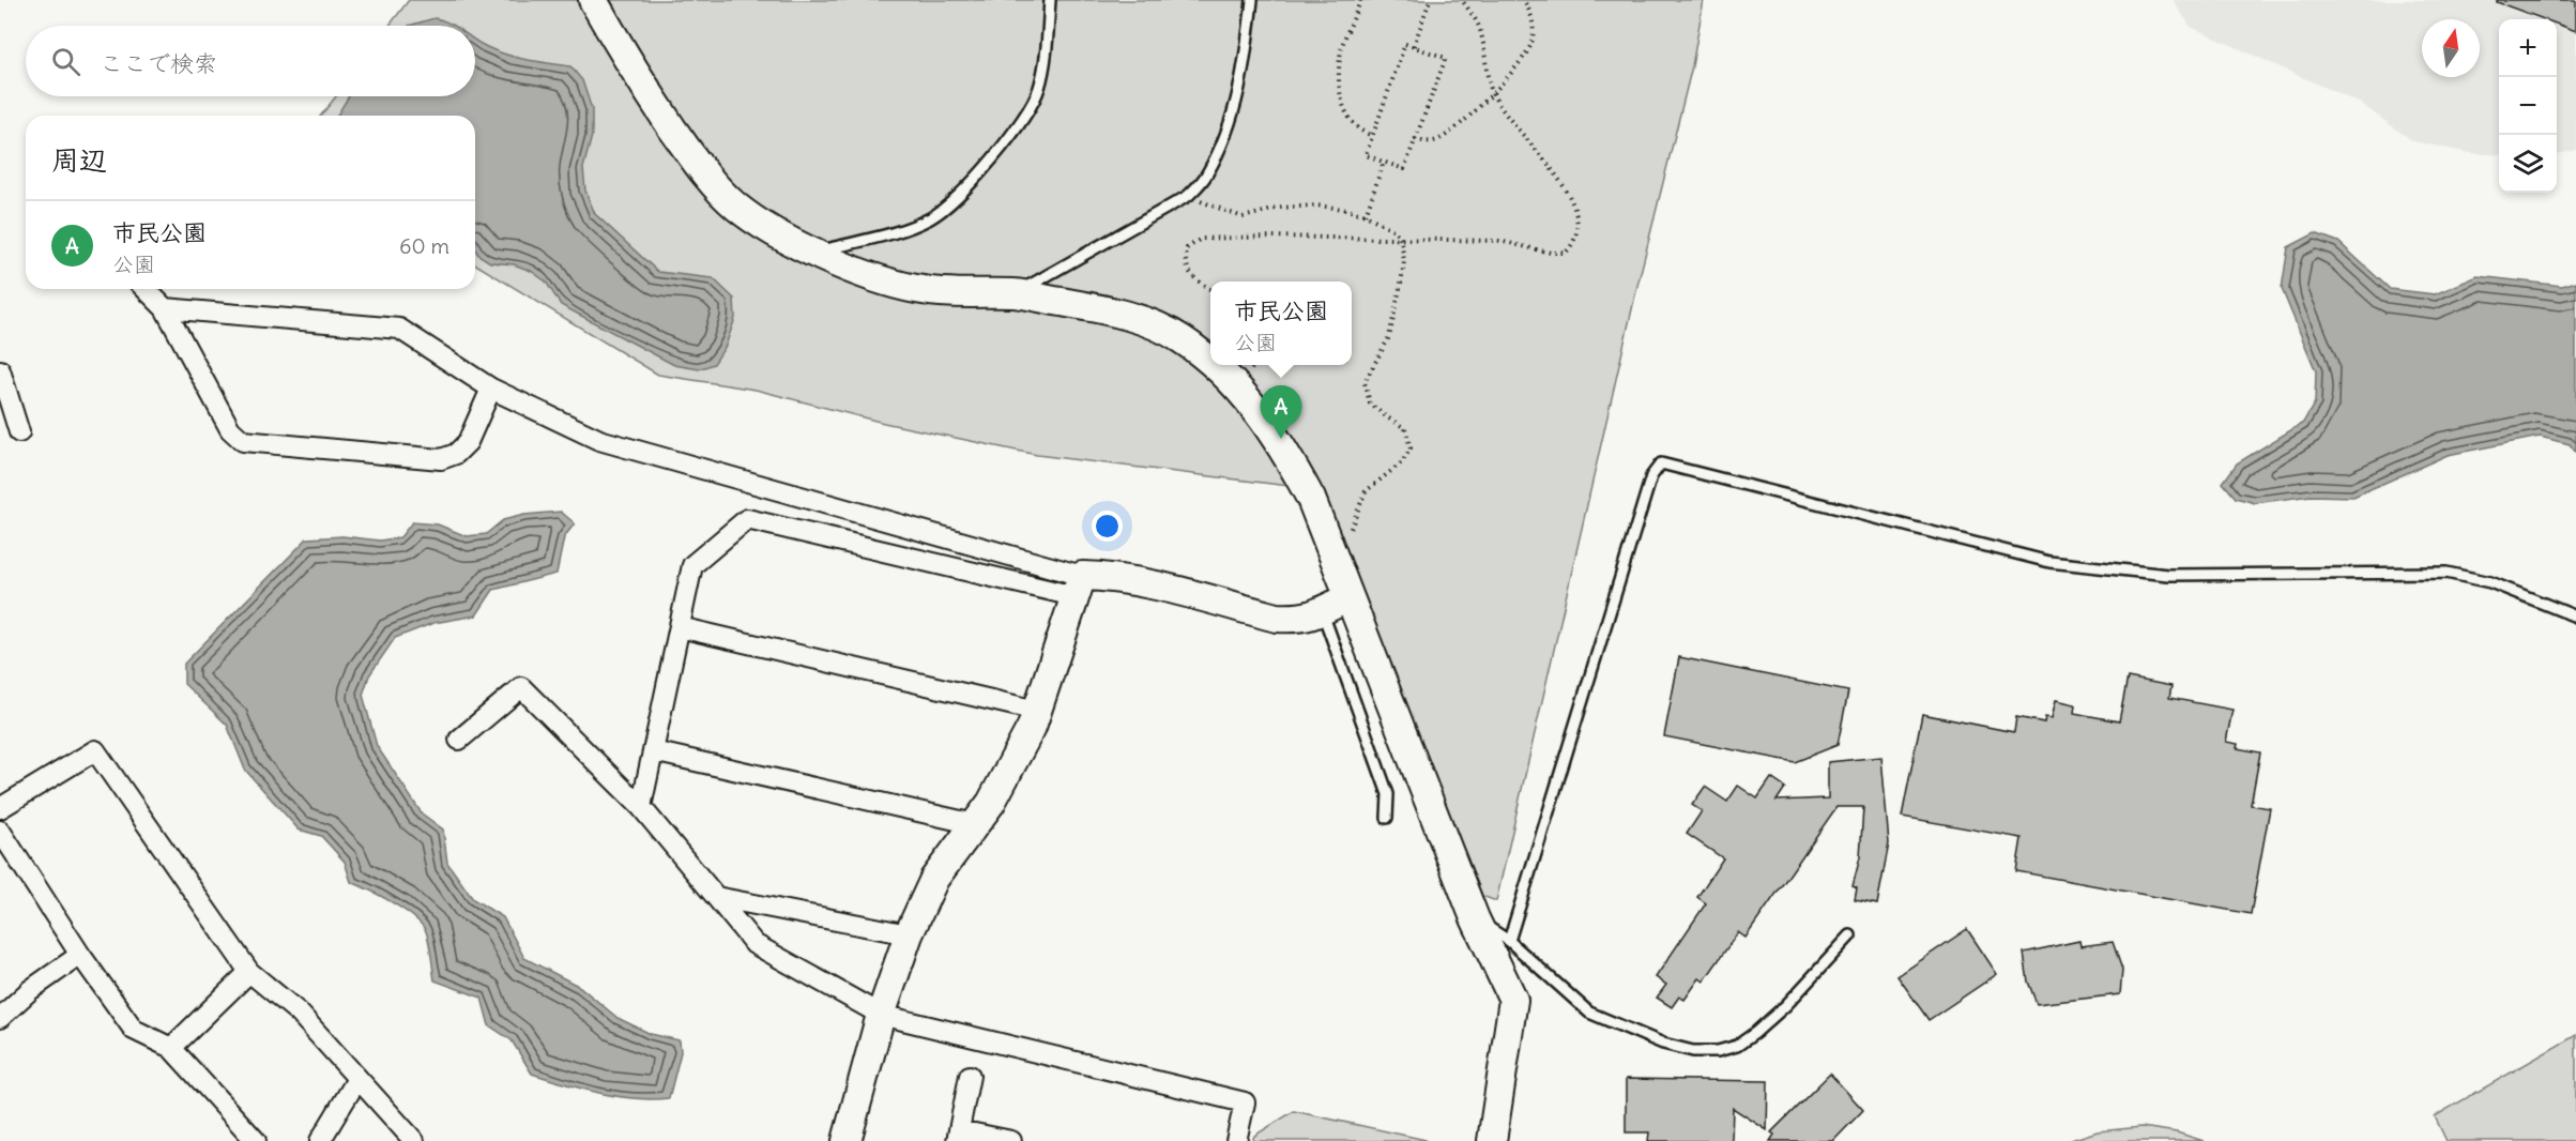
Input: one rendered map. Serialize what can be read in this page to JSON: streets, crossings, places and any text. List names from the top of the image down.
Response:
{
  "north": "top",
  "page": {
    "map_buttons": ["+", "−"],
    "search": "ここで検索",
    "heading": "周辺",
    "list": [
      {
        "mark": "A",
        "name": "市民公園",
        "note": "公園",
        "value": "60 m"
      }
    ],
    "popup": ["市民公園", "公園"],
    "pins": "A"
  }
}
